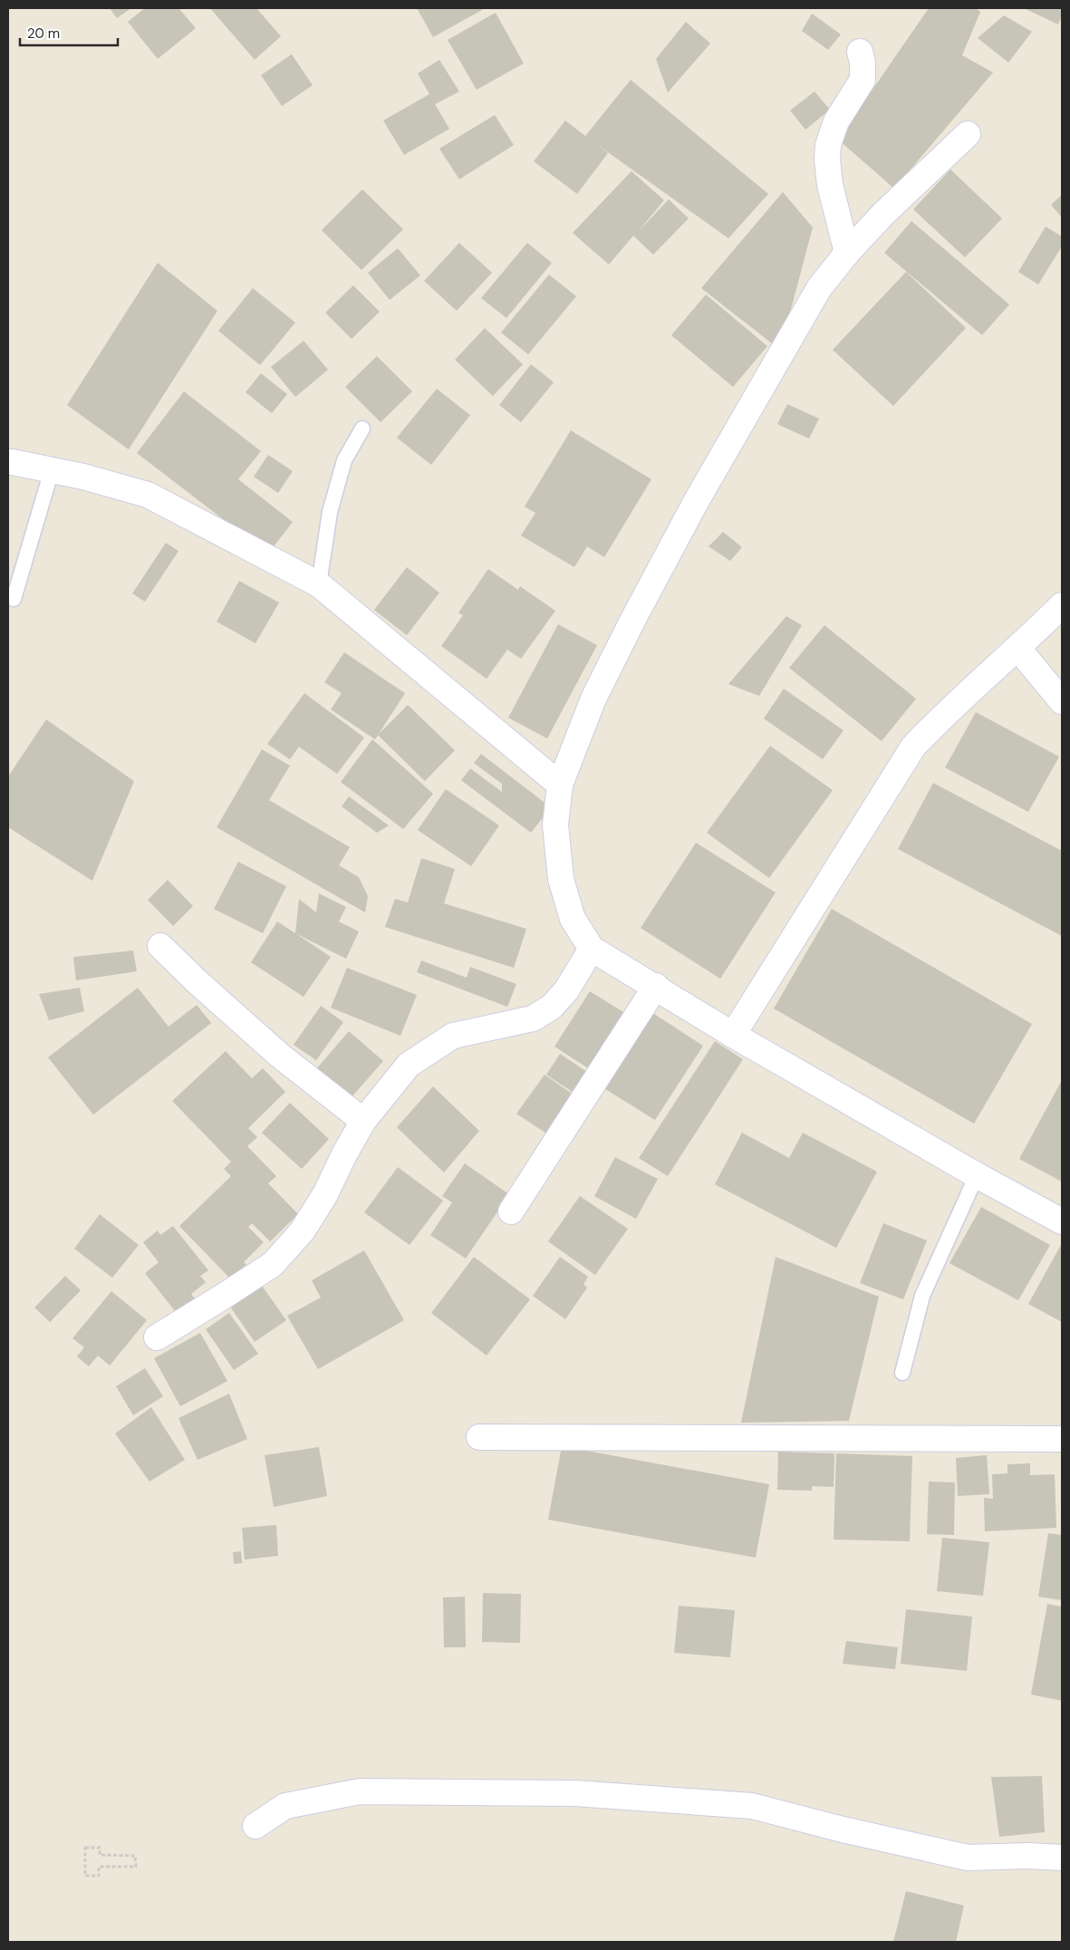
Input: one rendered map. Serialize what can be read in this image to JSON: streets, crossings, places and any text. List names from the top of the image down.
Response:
{
  "scale_bar": "20 m"
}
